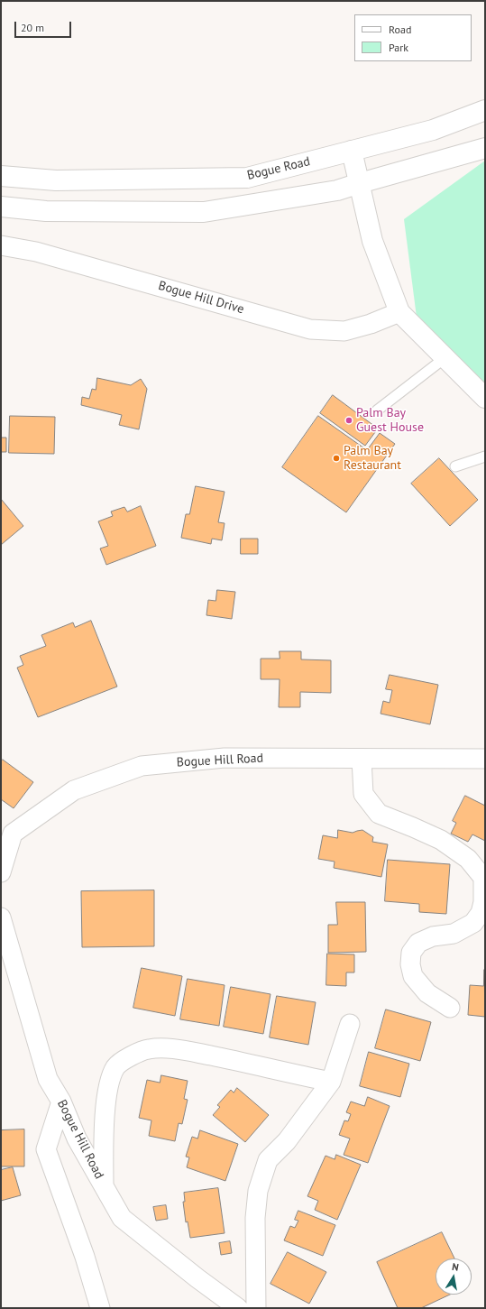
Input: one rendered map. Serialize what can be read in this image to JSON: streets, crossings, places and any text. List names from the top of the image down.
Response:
{
  "streets": {
    "main road": ["Bogue Road"],
    "street": ["Bogue Hill Drive", "Bogue Hill Road"]
  },
  "places": ["Palm Bay Guest House", "Palm Bay Restaurant"],
  "legend": ["Road", "Park"],
  "scale_bar": "20 m",
  "north": "top"
}
